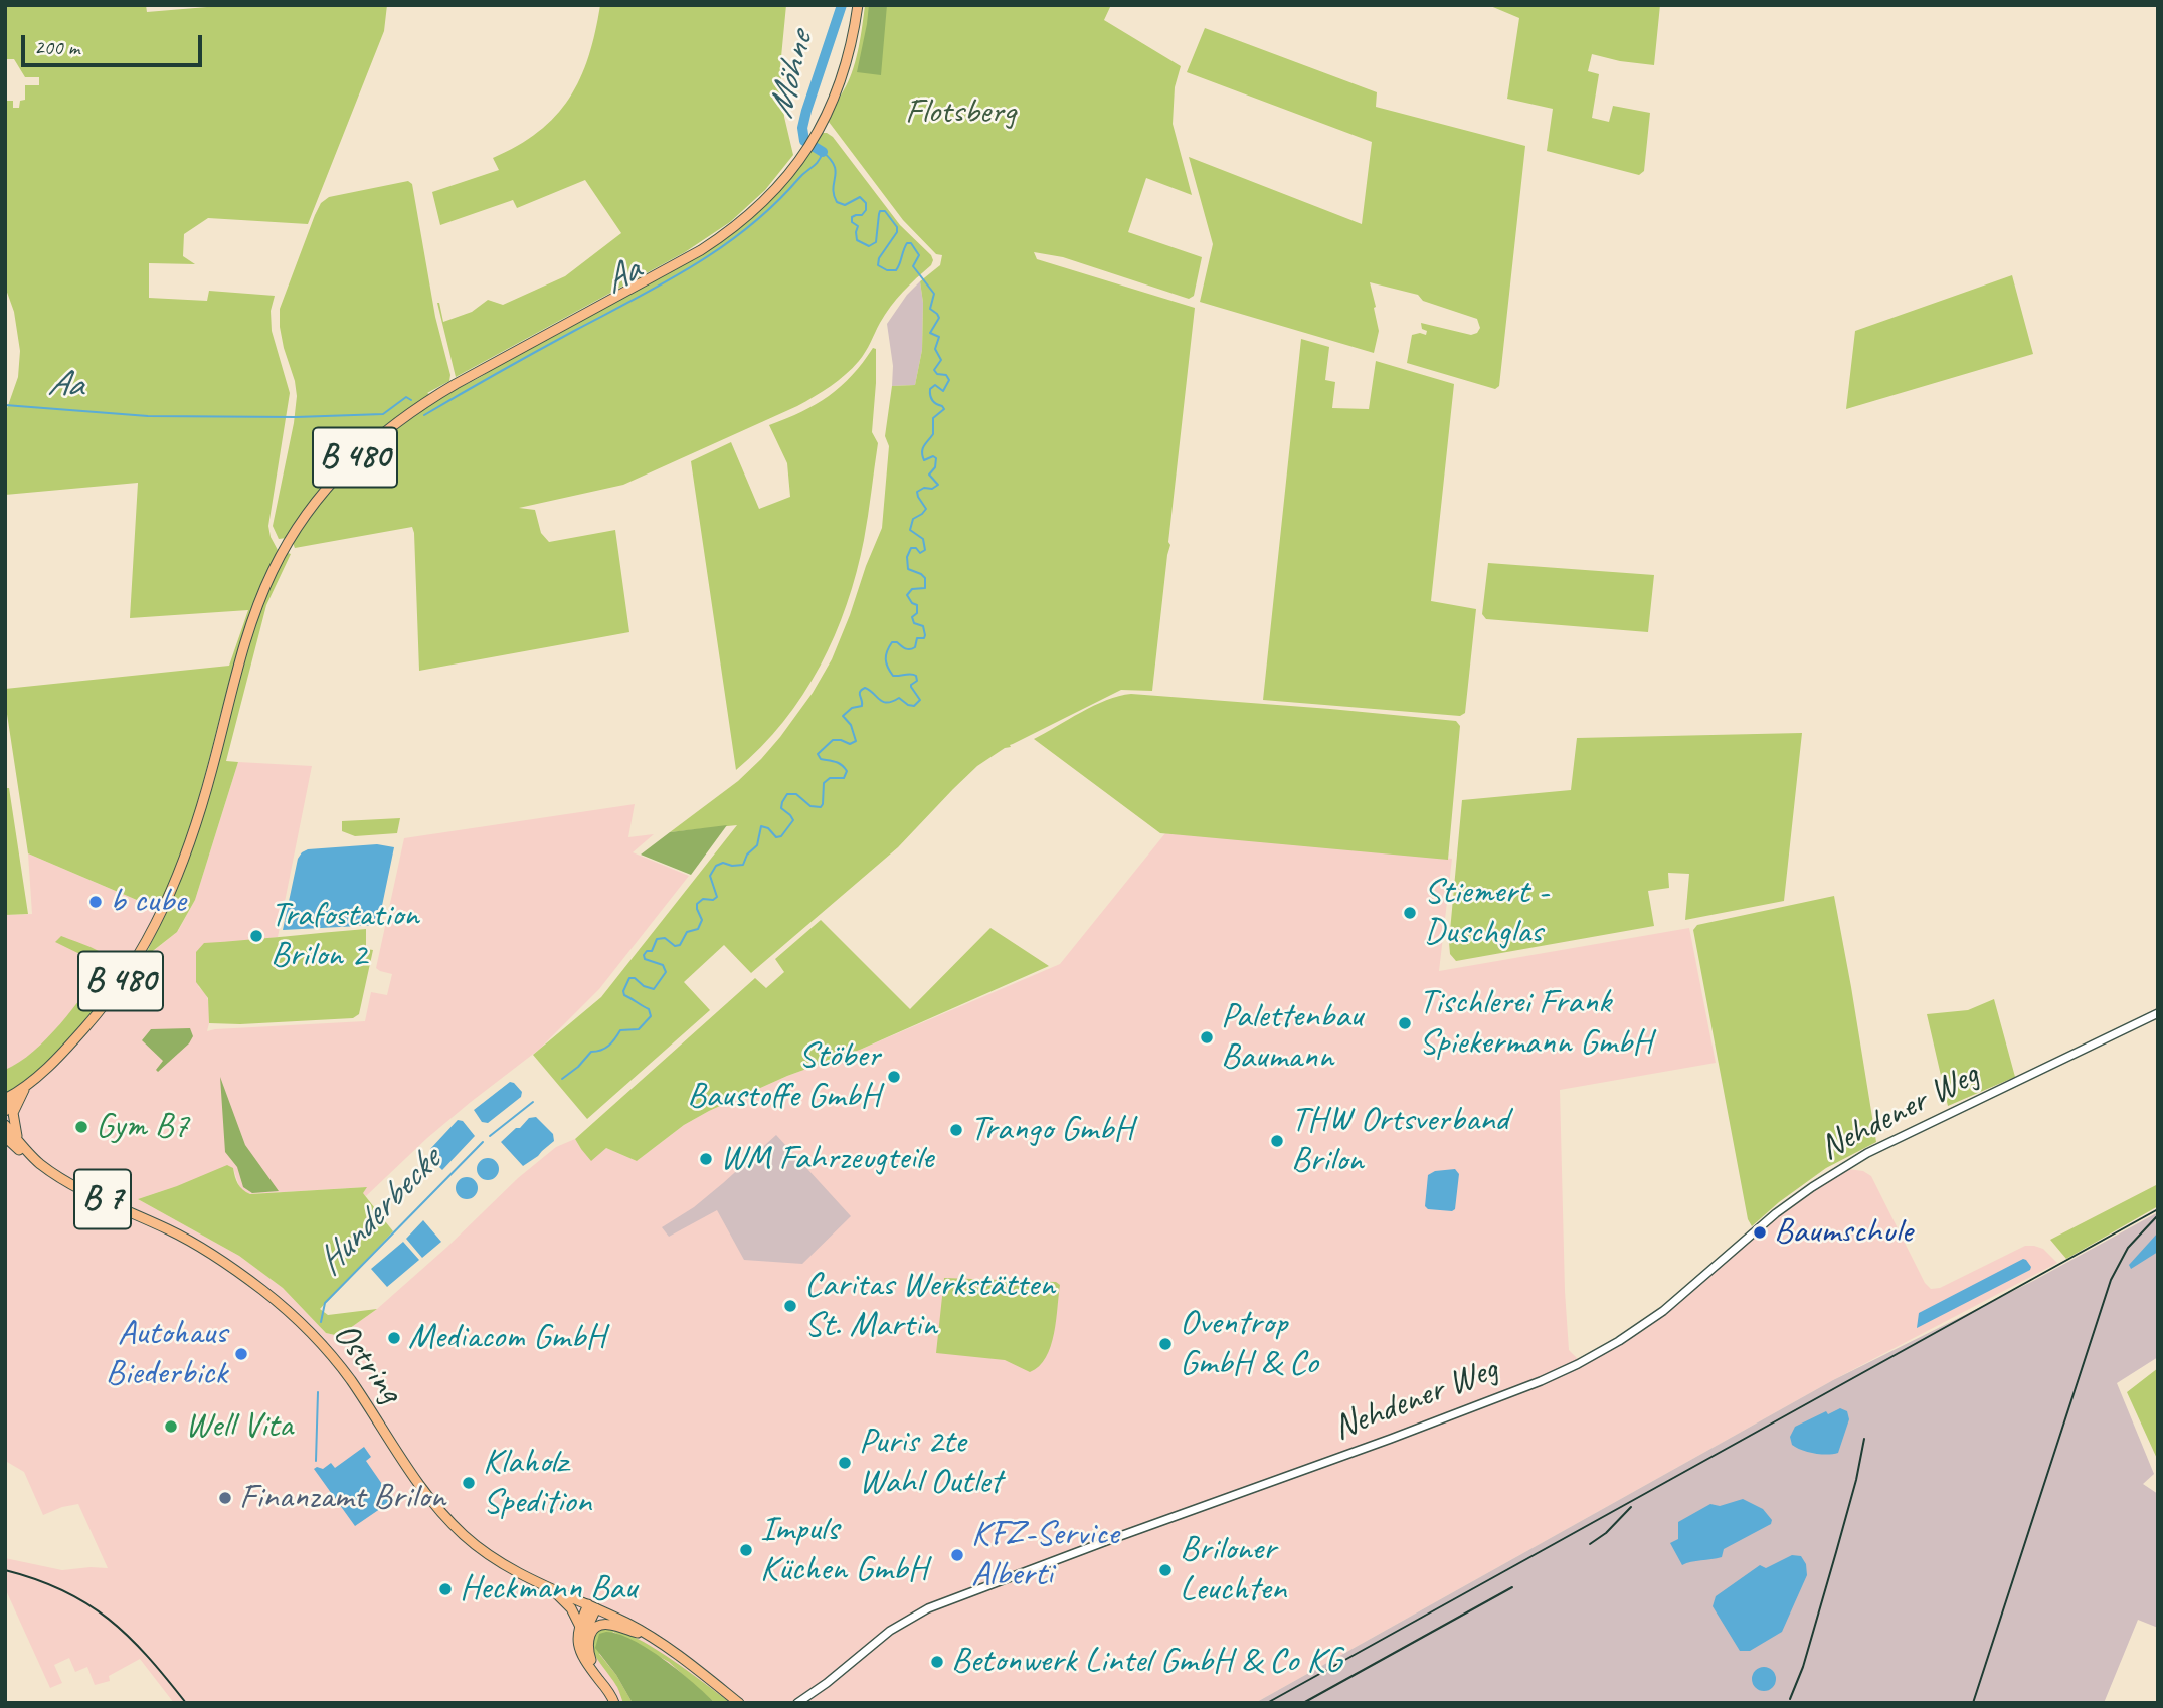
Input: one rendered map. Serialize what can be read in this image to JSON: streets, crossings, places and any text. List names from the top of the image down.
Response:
{
  "streets": {
    "main road": ["B 480", "B 7", "Ostring"],
    "street": ["Nehdener Weg"]
  },
  "crossings": [
    ["B 7", "Ostring"]
  ],
  "water": ["Möhne", "Aa", "Hunderbecke"],
  "parks": ["Flotsberg"],
  "places": [
    "b cube",
    "Stiemert - Duschglas",
    "Trafostation Brilon 2",
    "Tischlerei Frank Spiekermann GmbH",
    "Palettenbau Baumann",
    "Stöber Baustoffe GmbH",
    "Gym B7",
    "Trango GmbH",
    "THW Ortsverband Brilon",
    "WM Fahrzeugteile",
    "Baumschule",
    "Caritas Werkstätten St. Martin",
    "Mediacom GmbH",
    "Oventrop GmbH & Co",
    "Autohaus Biederbick",
    "Well Vita",
    "Puris 2te Wahl Outlet",
    "Klaholz Spedition",
    "Finanzamt Brilon",
    "Impuls Küchen GmbH",
    "KFZ-Service Alberti",
    "Briloner Leuchten",
    "Heckmann Bau",
    "Betonwerk Lintel GmbH & Co KG"
  ],
  "scale_bar": "200 m"
}
